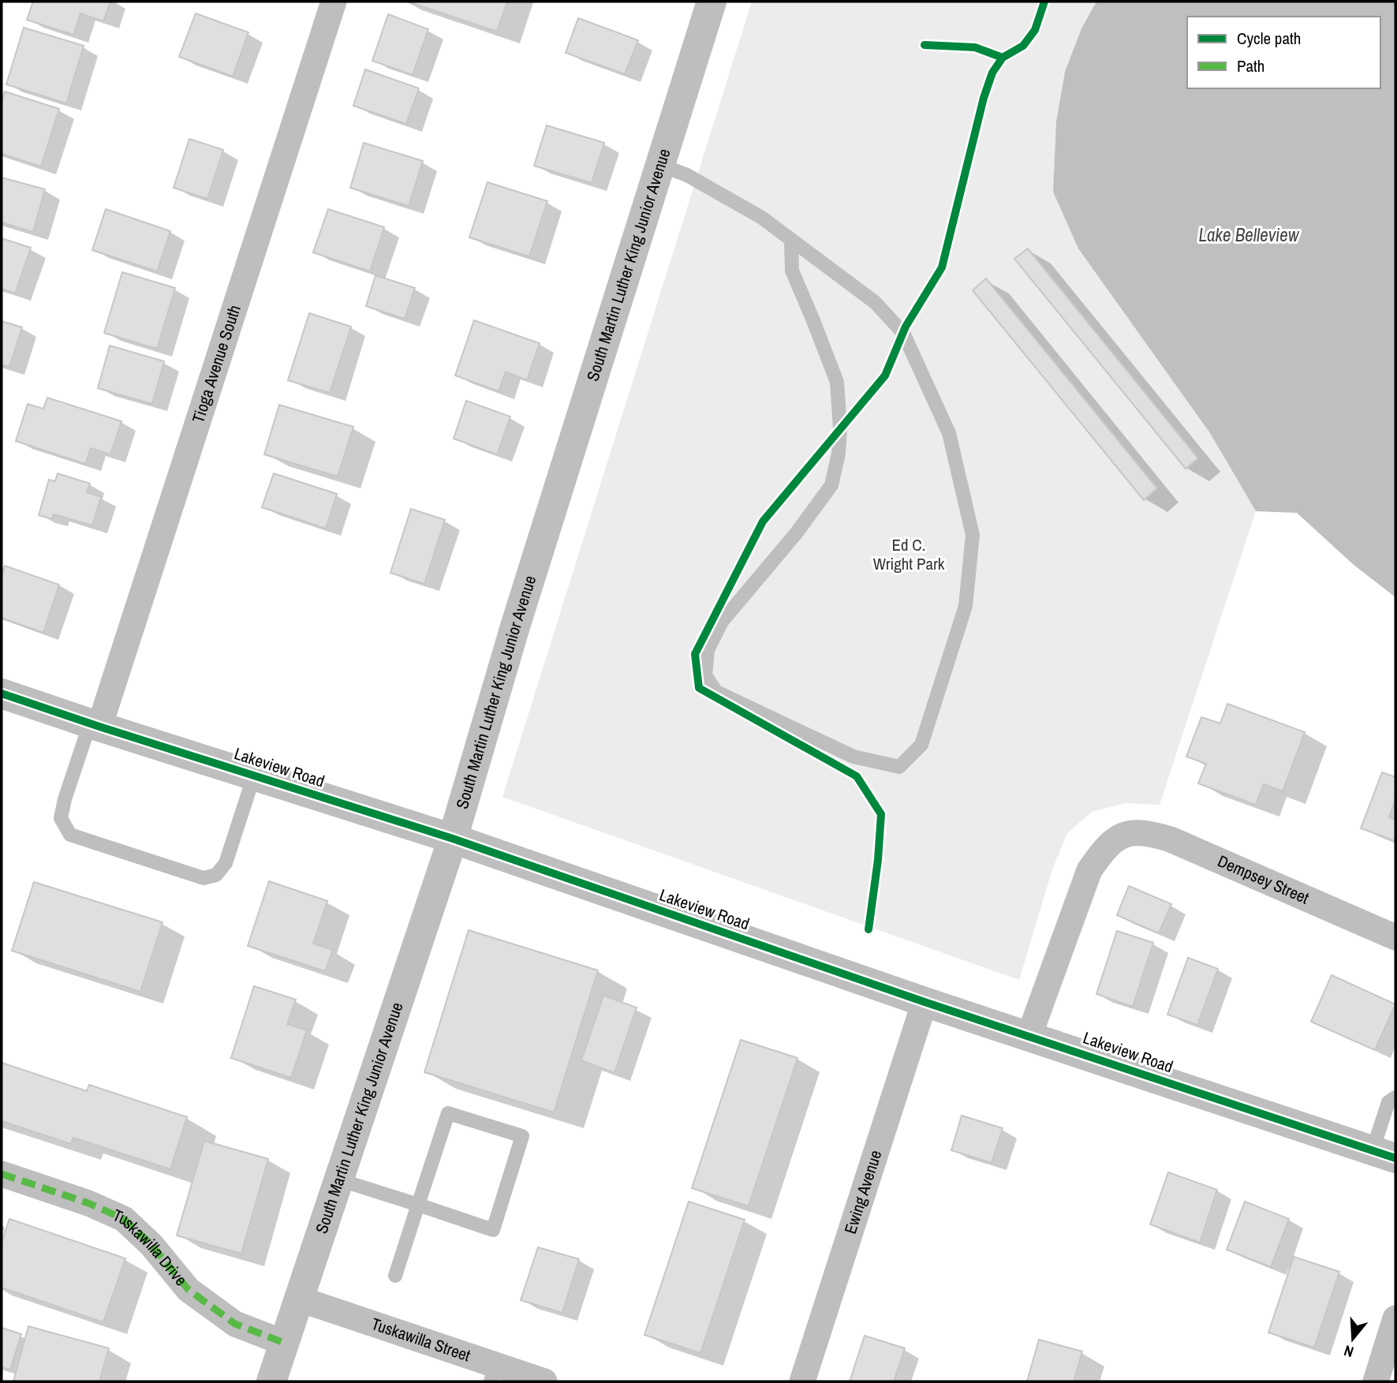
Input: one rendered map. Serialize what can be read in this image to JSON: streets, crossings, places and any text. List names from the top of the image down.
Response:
{
  "streets": {
    "street": [
      "South Martin Luther King Junior Avenue",
      "Tioga Avenue South",
      "Lakeview Road",
      "Dempsey Street",
      "Ewing Avenue",
      "Tuskawilla Drive",
      "Tuskawilla Street"
    ]
  },
  "crossings": [
    ["South Martin Luther King Junior Avenue", "Lakeview Road"],
    ["South Martin Luther King Junior Avenue", "Tuskawilla Drive"],
    ["South Martin Luther King Junior Avenue", "Tuskawilla Street"],
    ["Tioga Avenue South", "Lakeview Road"],
    ["Lakeview Road", "Dempsey Street"],
    ["Lakeview Road", "Ewing Avenue"]
  ],
  "water": ["Lake Belleview"],
  "parks": ["Ed C. Wright Park"],
  "legend": ["Cycle path", "Path"],
  "north": "bottom"
}
